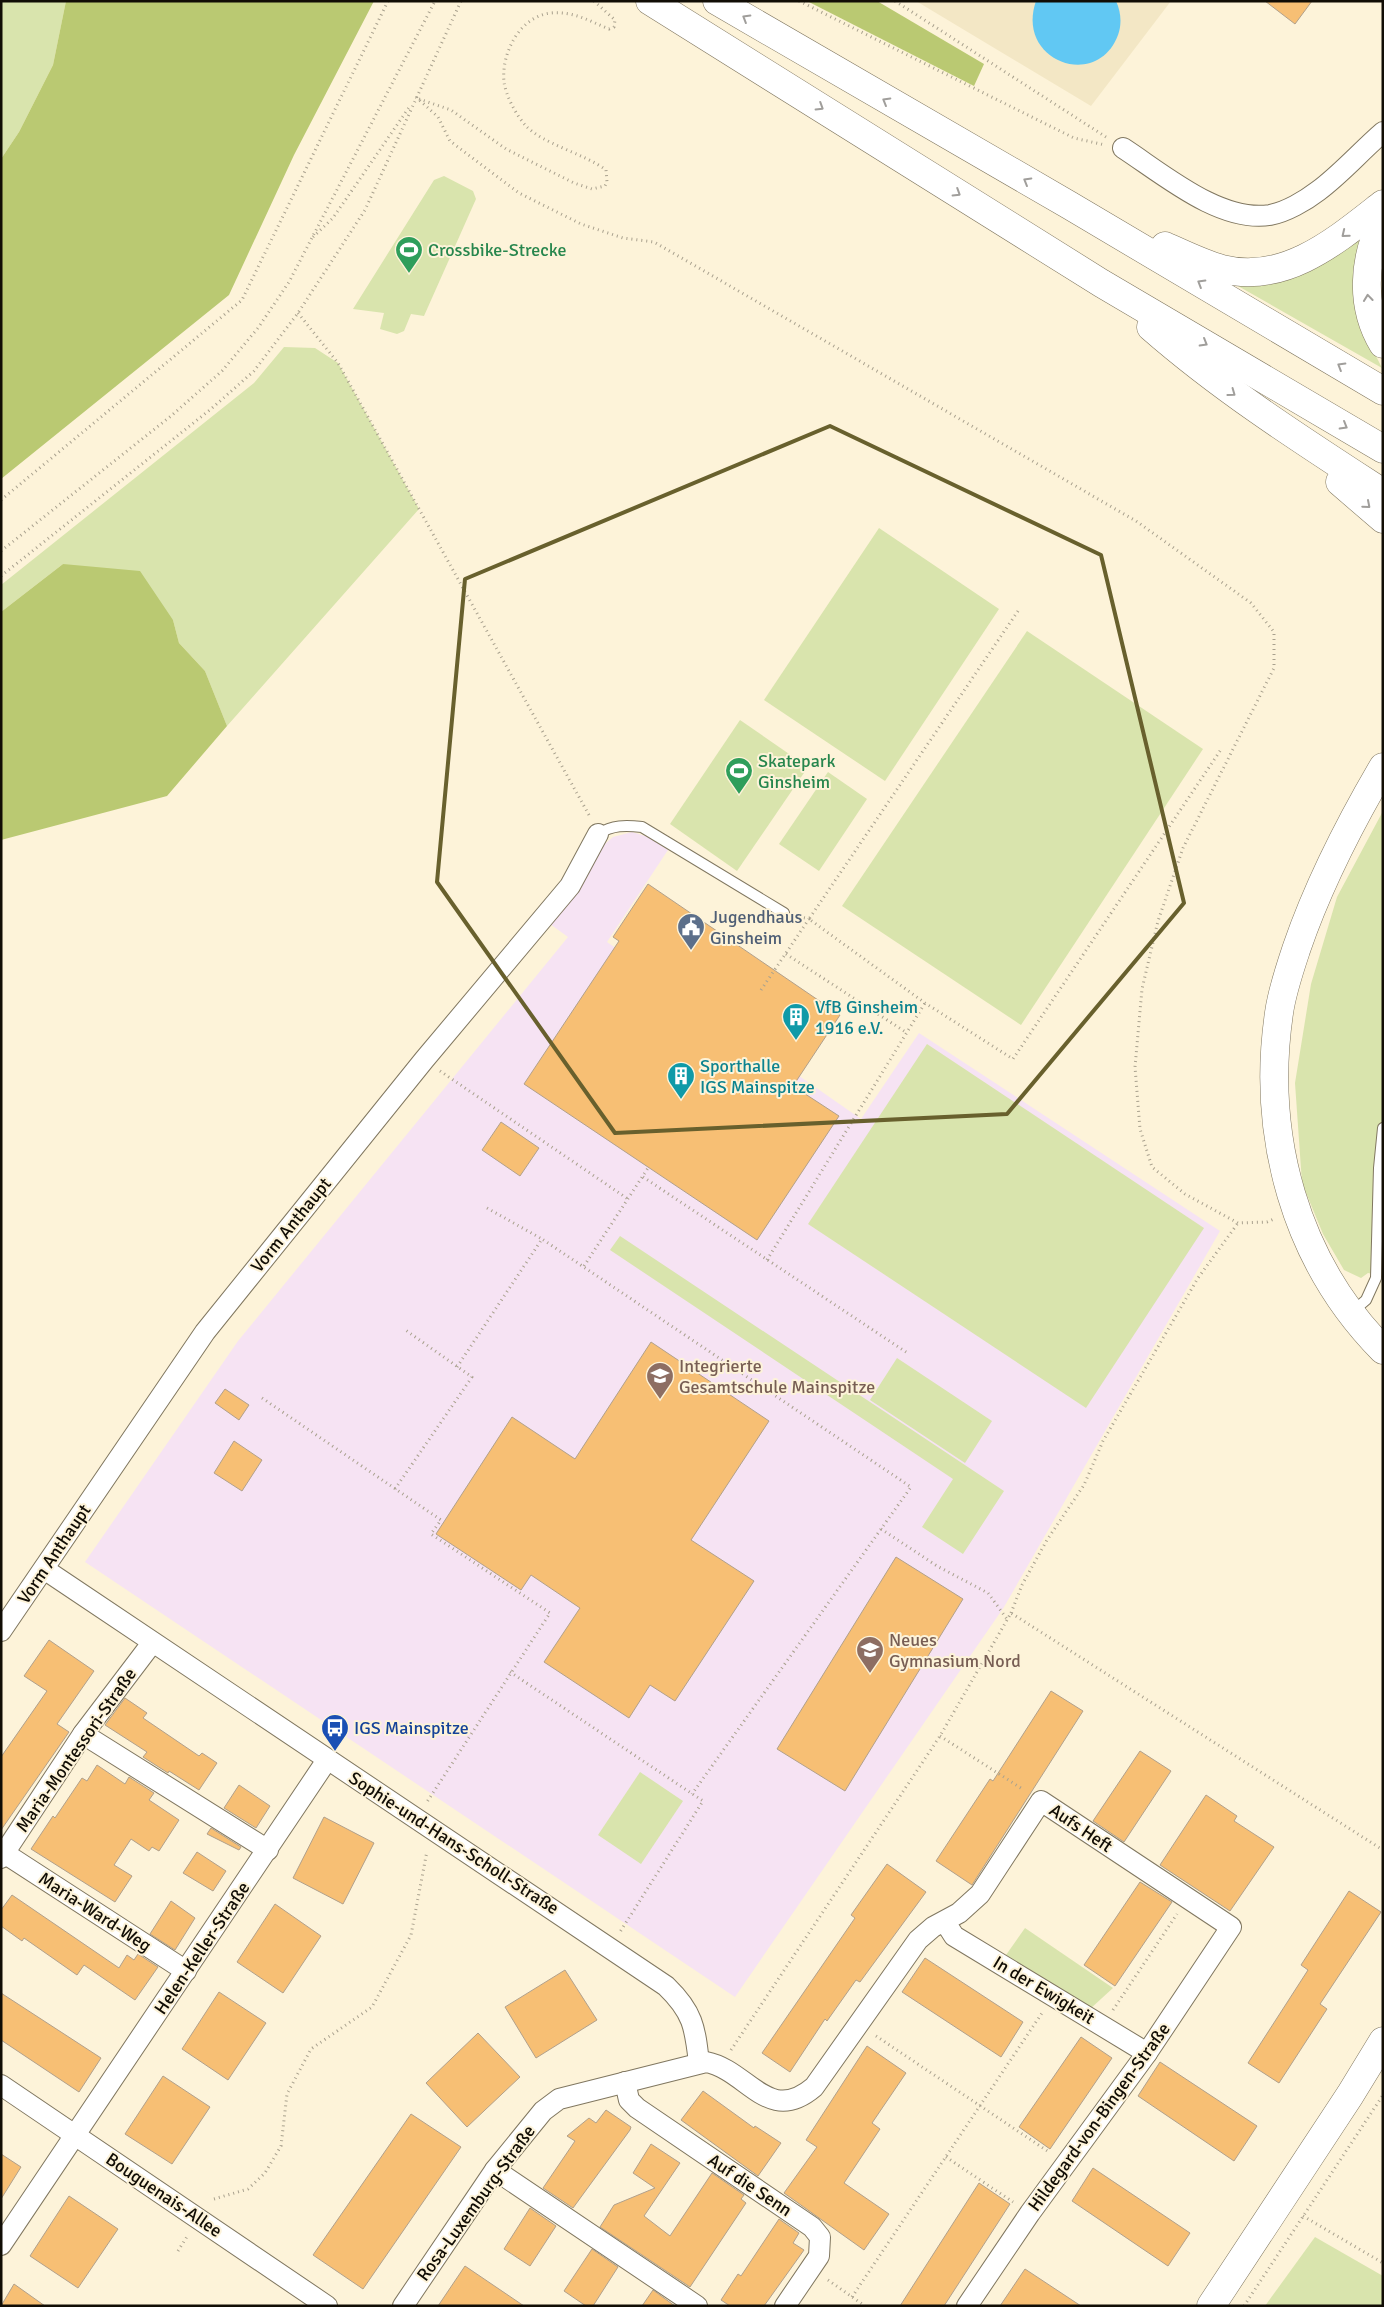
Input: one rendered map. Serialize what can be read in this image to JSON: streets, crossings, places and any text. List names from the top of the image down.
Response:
{
  "streets": {
    "street": [
      "Vorm Anthaupt",
      "Maria-Montessori-Straße",
      "Aufs Heft",
      "Sophie-und-Hans-Scholl-Straße",
      "Maria-Ward-Weg",
      "Helen-Keller-Straße",
      "In der Ewigkeit",
      "Hildegard-von-Bingen-Straße",
      "Auf die Senn",
      "Bouguenais-Allee",
      "Rosa-Luxemburg-Straße"
    ]
  },
  "crossings": [
    ["Vorm Anthaupt", "Sophie-und-Hans-Scholl-Straße"],
    ["Maria-Montessori-Straße", "Sophie-und-Hans-Scholl-Straße"],
    ["Maria-Montessori-Straße", "Maria-Ward-Weg"],
    ["Aufs Heft", "Hildegard-von-Bingen-Straße"],
    ["Aufs Heft", "Rosa-Luxemburg-Straße"],
    ["Sophie-und-Hans-Scholl-Straße", "Helen-Keller-Straße"],
    ["Sophie-und-Hans-Scholl-Straße", "Rosa-Luxemburg-Straße"],
    ["Maria-Ward-Weg", "Helen-Keller-Straße"],
    ["Helen-Keller-Straße", "Bouguenais-Allee"],
    ["In der Ewigkeit", "Hildegard-von-Bingen-Straße"],
    ["In der Ewigkeit", "Rosa-Luxemburg-Straße"],
    ["Auf die Senn", "Rosa-Luxemburg-Straße"]
  ],
  "places": {
    "sports": ["Crossbike-Strecke", "Skatepark Ginsheim"],
    "public building": ["Jugendhaus Ginsheim"],
    "building": ["VfB Ginsheim 1916 e.V.", "Sporthalle IGS Mainspitze"],
    "school or university": ["Integrierte Gesamtschule Mainspitze", "Neues Gymnasium Nord"],
    "bus stop": ["IGS Mainspitze"]
  }
}
